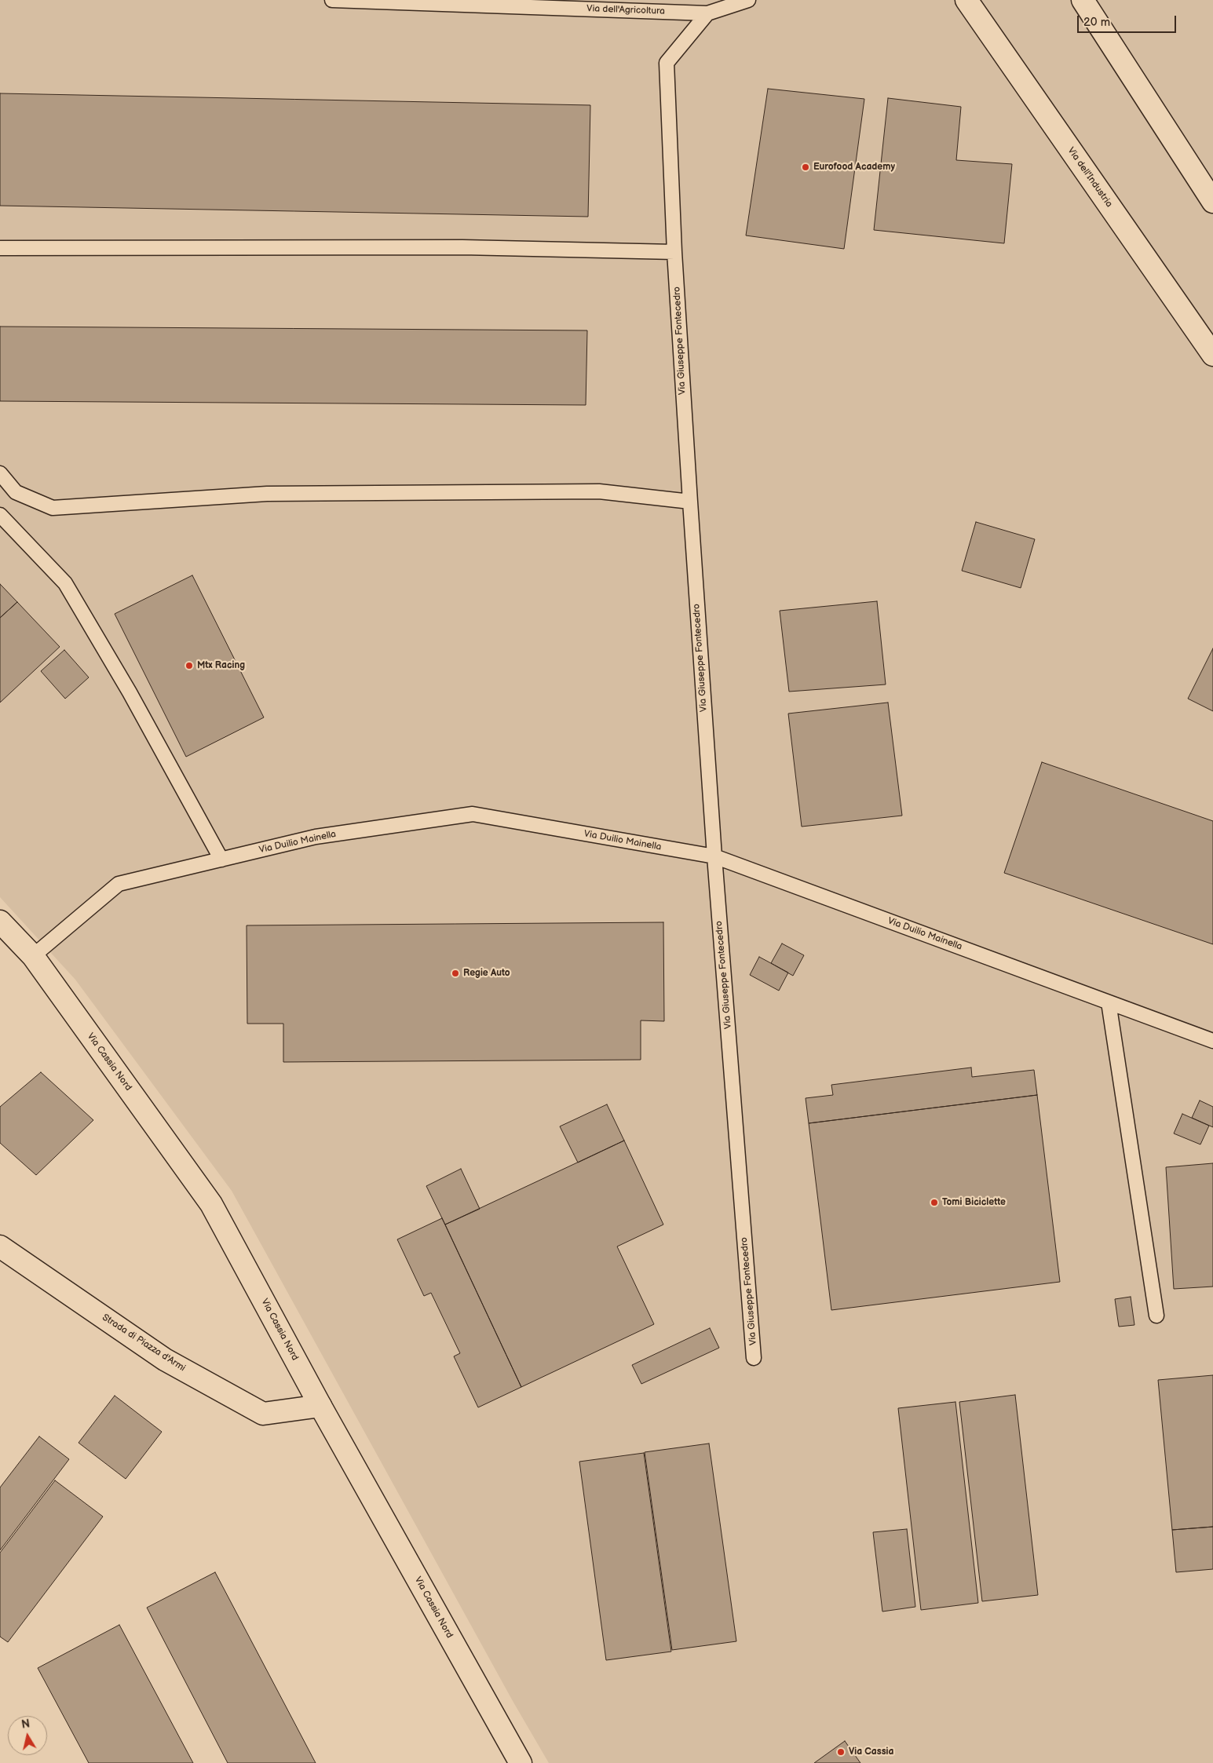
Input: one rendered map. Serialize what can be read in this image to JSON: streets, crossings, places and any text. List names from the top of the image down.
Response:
{
  "streets": {
    "street": ["Via dell'Industria", "Via Cassia Nord", "Strada di Piazza d'Armi"],
    "lane": ["Via dell'Agricoltura", "Via Giuseppe Fontecedro", "Via Duilio Mainella"]
  },
  "crossings": [
    ["Via dell'Agricoltura", "Via Giuseppe Fontecedro"],
    ["Via Giuseppe Fontecedro", "Via Duilio Mainella"],
    ["Via Duilio Mainella", "Via Cassia Nord"],
    ["Via Cassia Nord", "Strada di Piazza d'Armi"]
  ],
  "places": [
    "Eurofood Academy",
    "Mtx Racing",
    "Regie Auto",
    "Tomi Biciclette",
    "Via Cassia"
  ],
  "scale_bar": "20 m",
  "north": "top"
}
